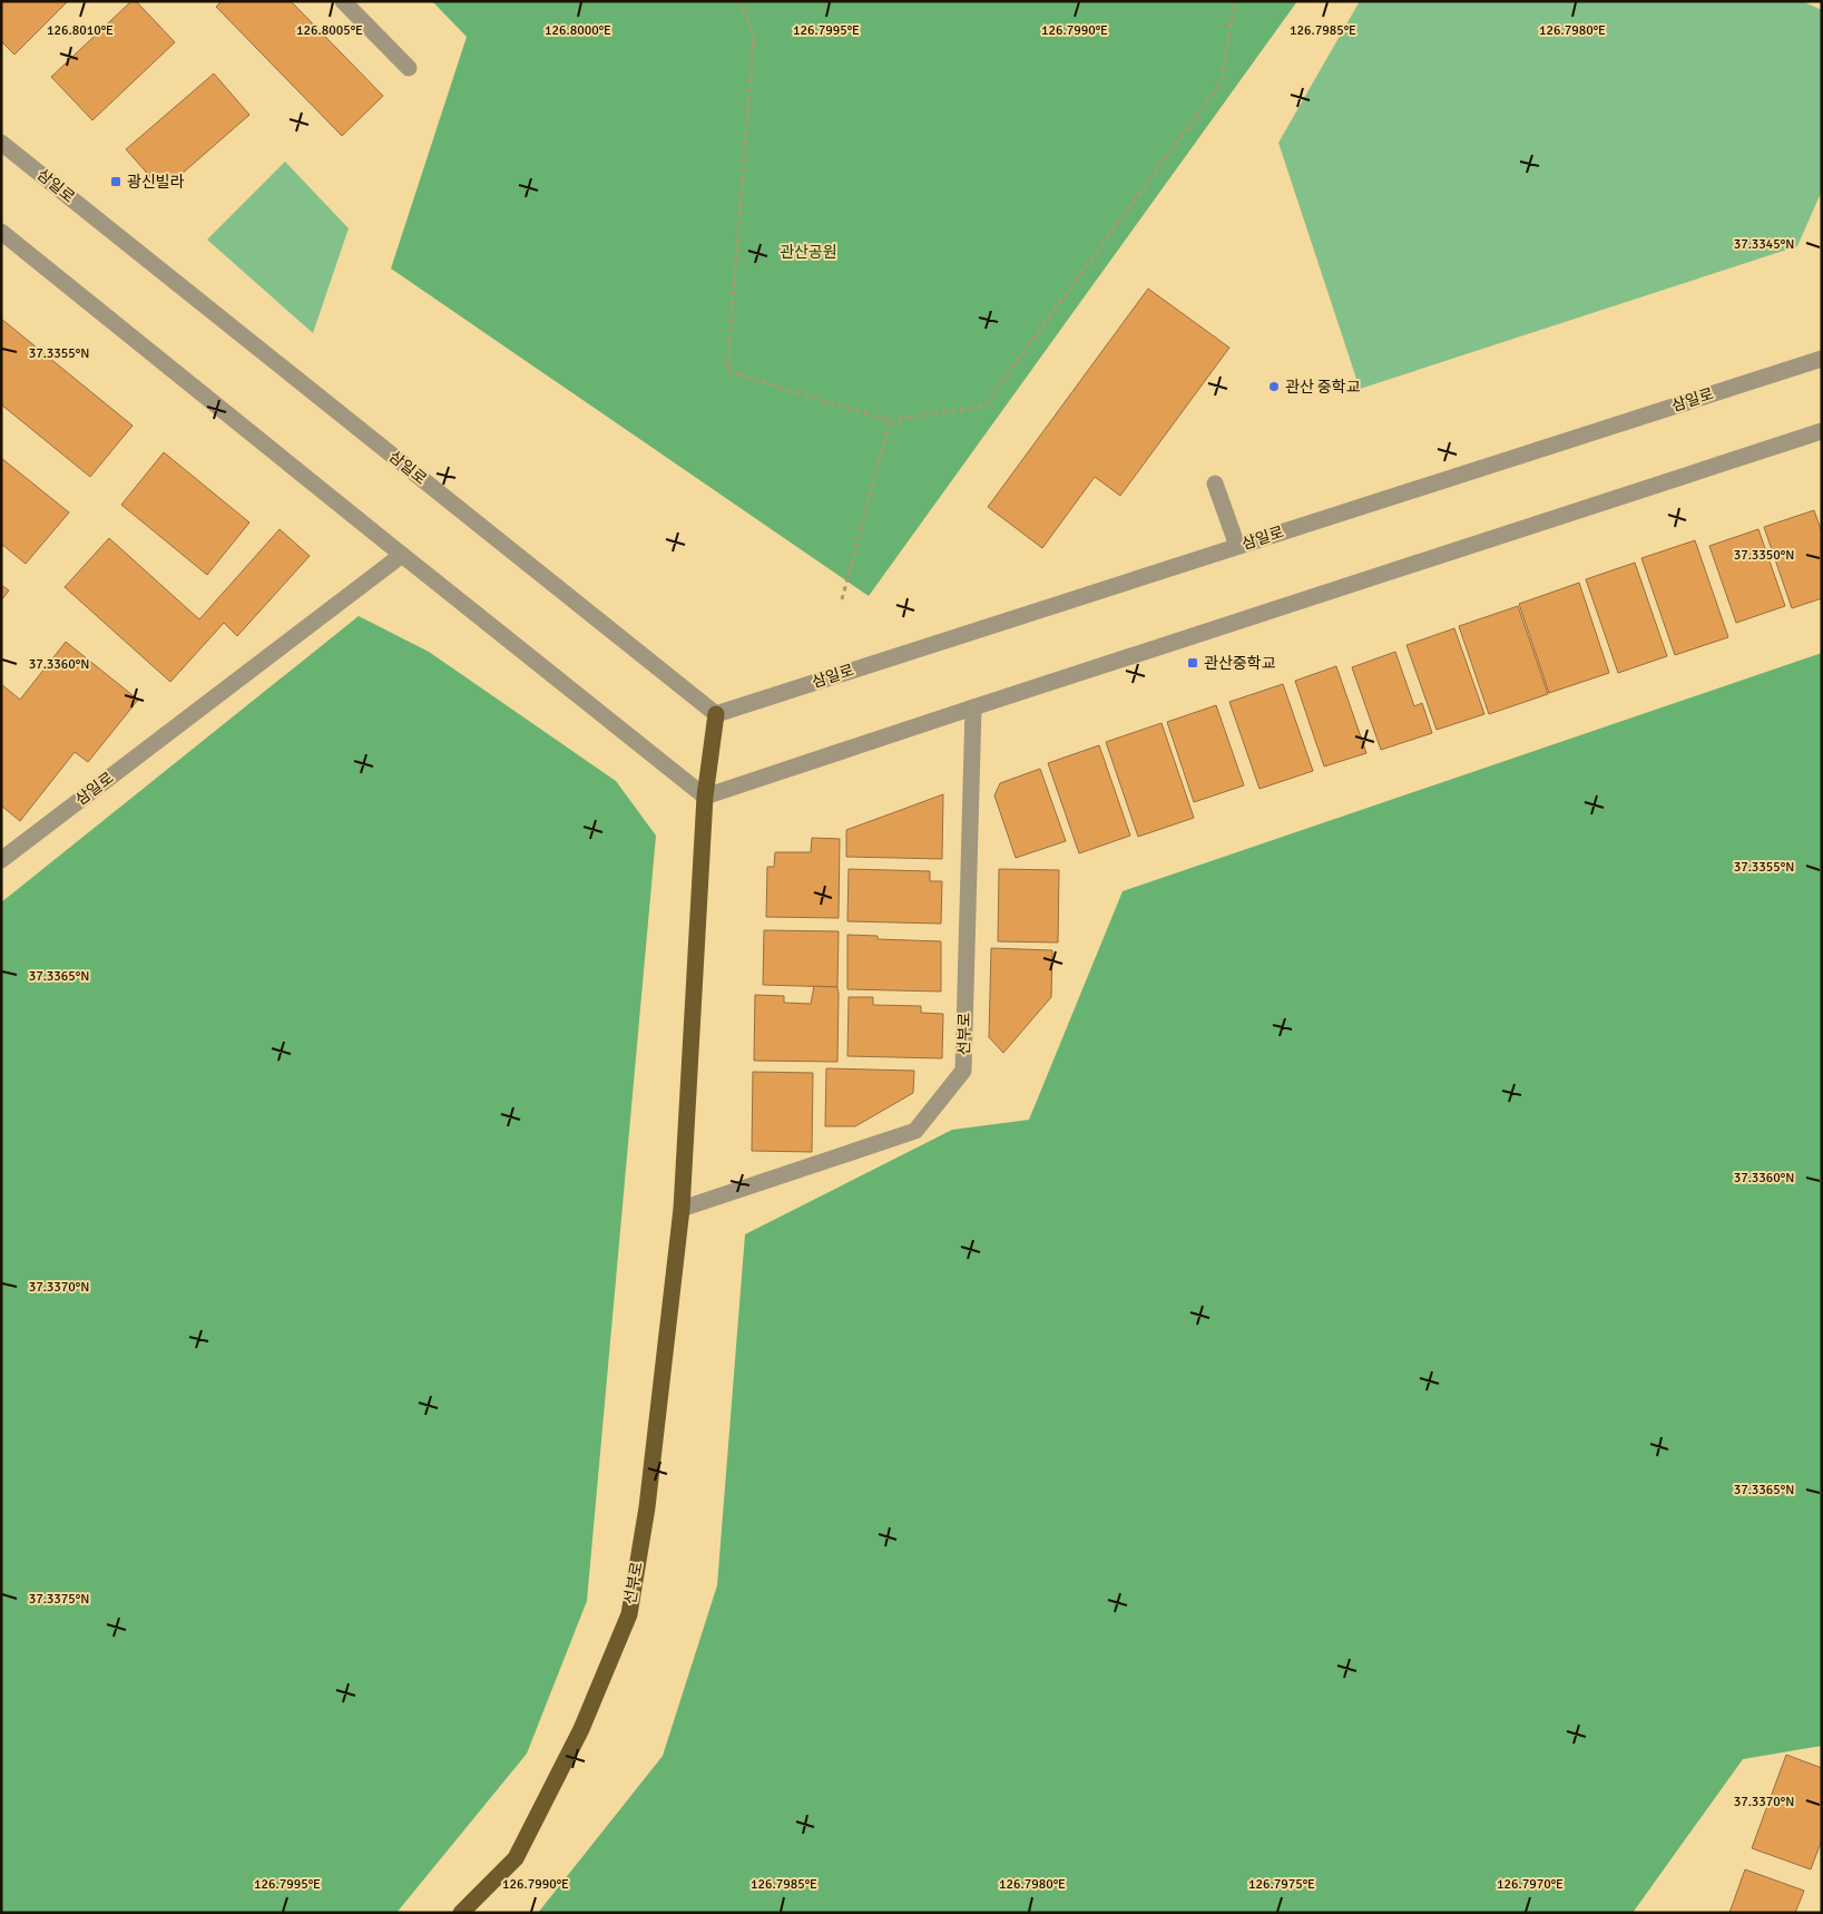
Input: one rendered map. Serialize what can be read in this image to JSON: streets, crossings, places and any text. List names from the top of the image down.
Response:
{
  "streets": {
    "main road": ["선부로"],
    "street": ["삼일로"]
  },
  "crossings": [
    ["삼일로", "선부로"]
  ],
  "parks": ["관산공원"],
  "places": {
    "transit": ["광신빌라", "관산중학교"],
    "other": ["관산 중학교"]
  },
  "coordinates": [
    "126.8010°E",
    "126.8005°E",
    "126.8000°E",
    "126.7995°E",
    "126.7990°E",
    "126.7985°E",
    "126.7980°E",
    "37.3345°N",
    "37.3355°N",
    "37.3350°N",
    "37.3360°N",
    "37.3365°N",
    "37.3370°N",
    "37.3375°N",
    "126.7975°E",
    "126.7970°E"
  ]
}
